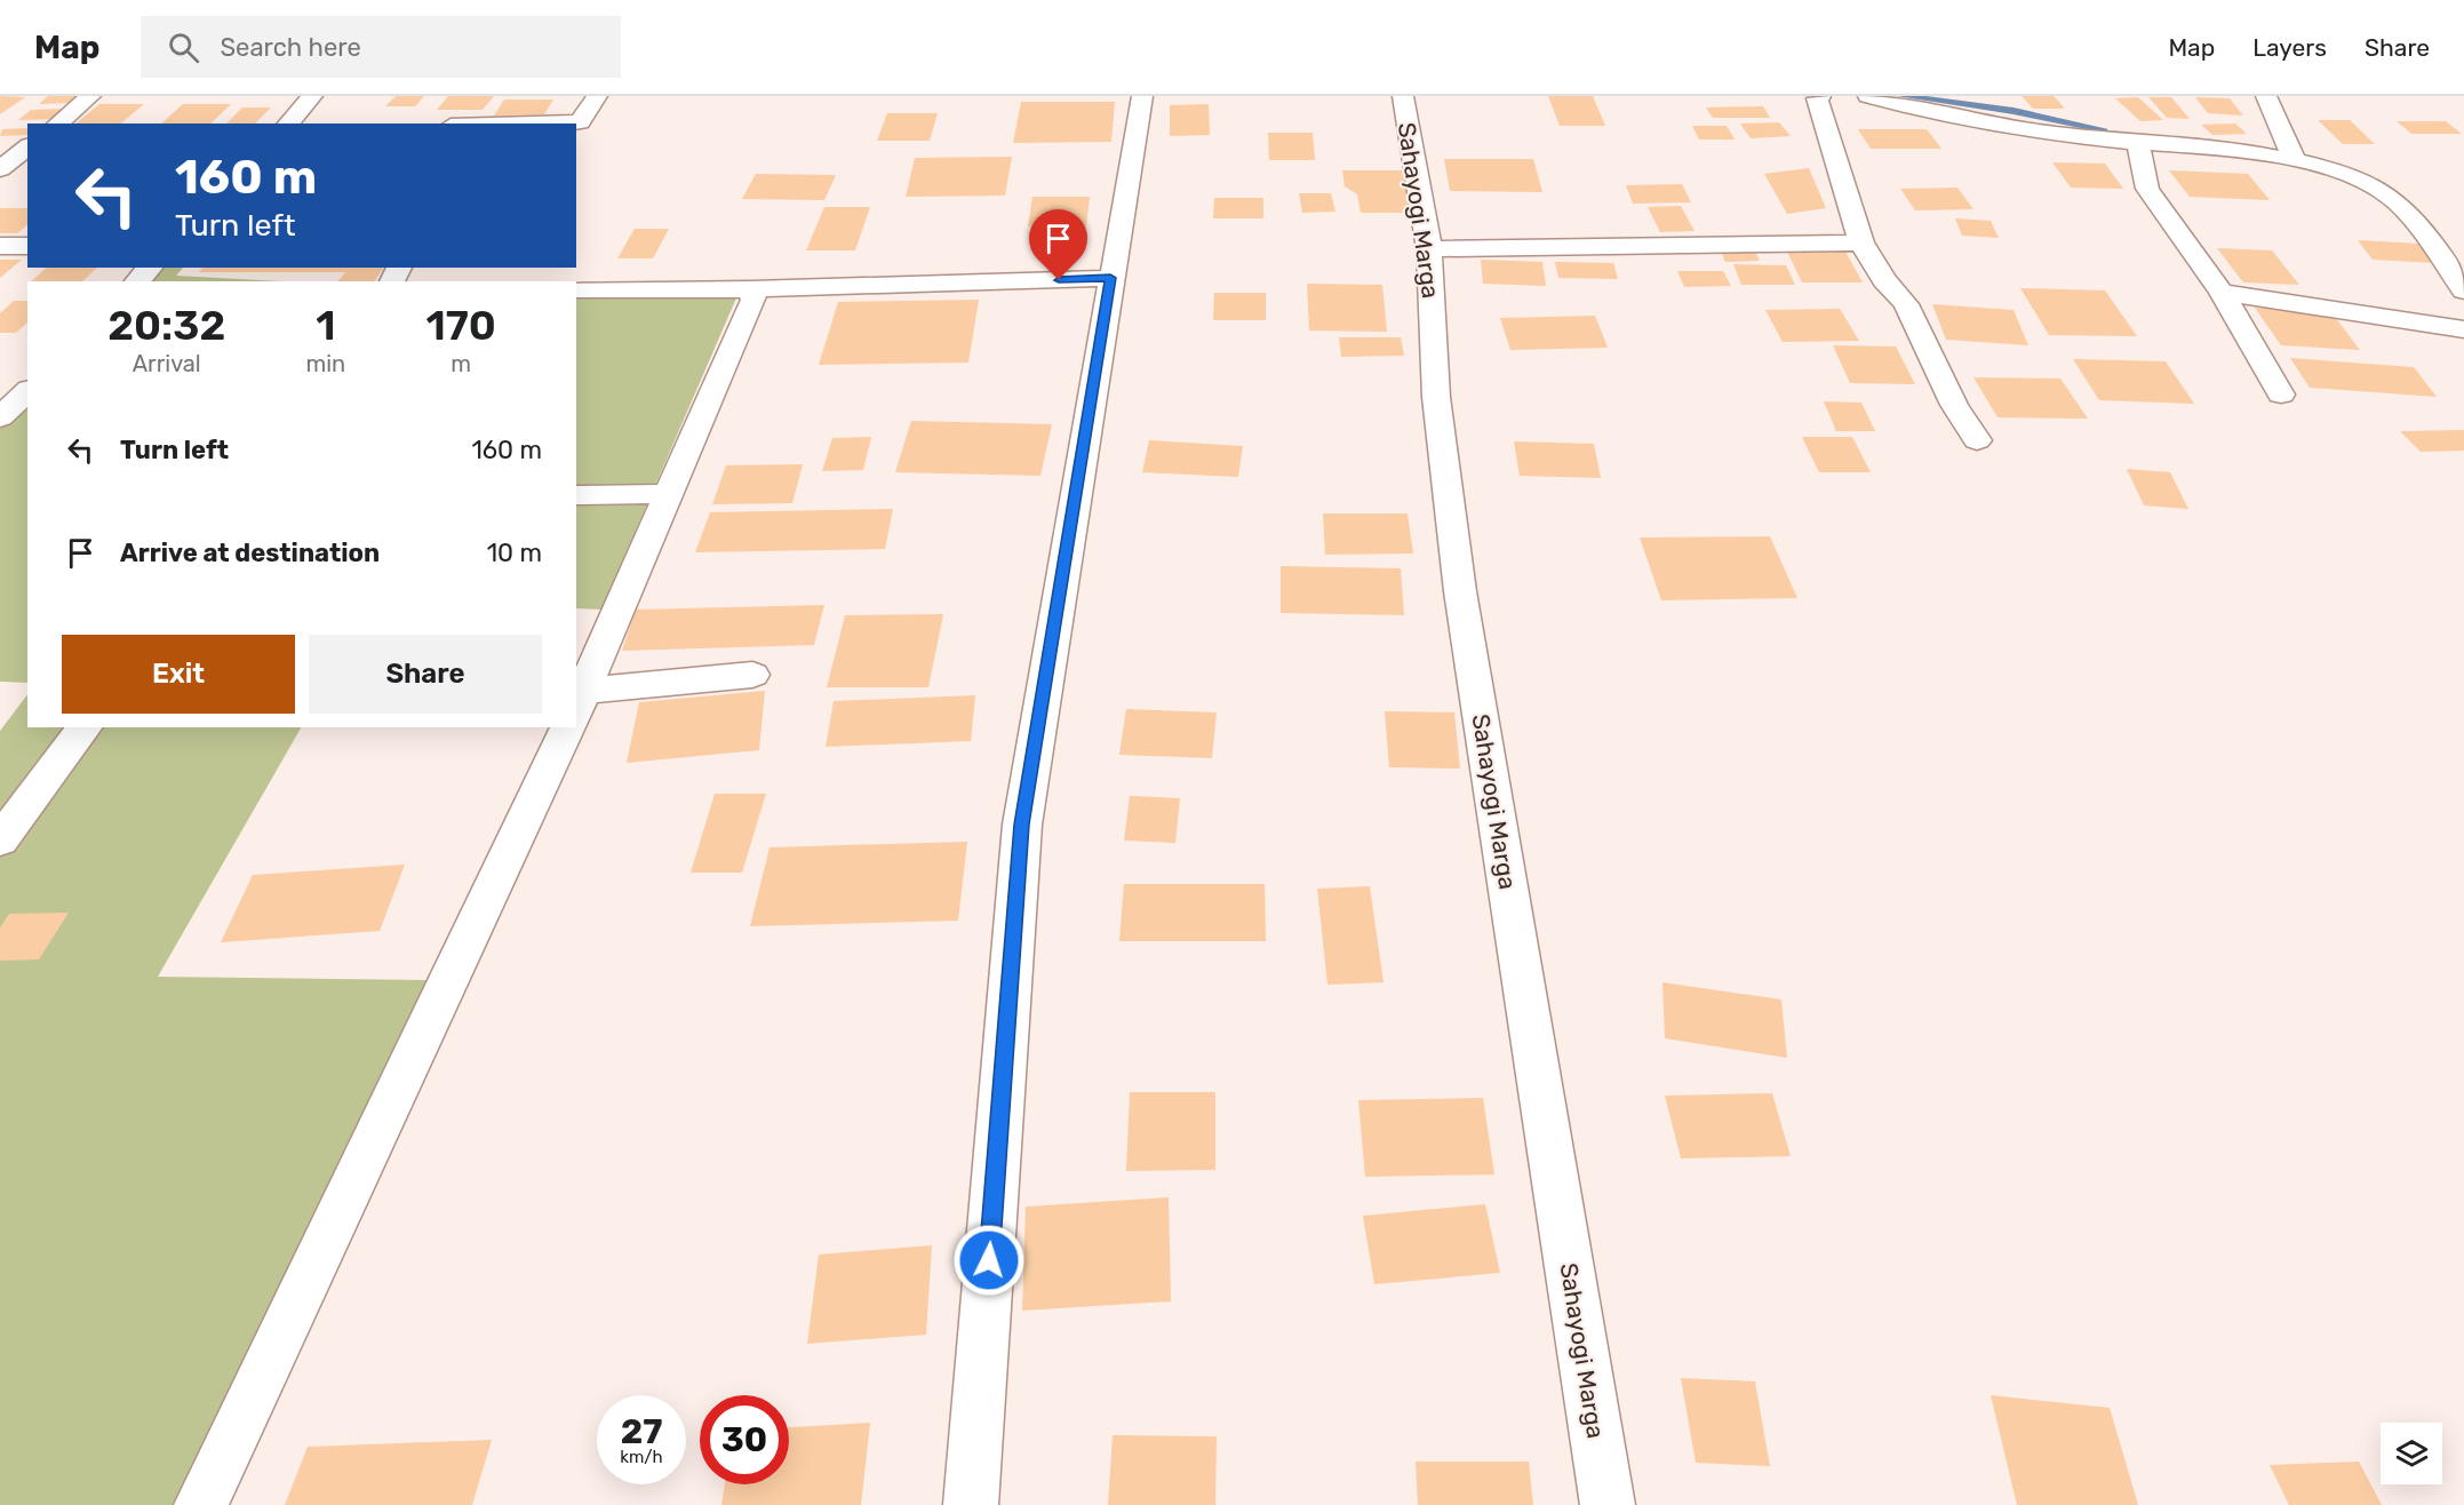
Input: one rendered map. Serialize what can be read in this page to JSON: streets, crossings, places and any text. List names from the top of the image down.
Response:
{
  "streets": {
    "street": ["Sahayogi Marga"]
  },
  "page": {
    "header": "Map",
    "search": "Search here",
    "nav": ["Map", "Layers", "Share"],
    "turn": ["160 m", "Turn left"],
    "eta": [
      "20:32",
      "Arrival",
      "1",
      "min",
      "170",
      "m"
    ],
    "list": [
      {
        "name": "Turn left",
        "value": "160 m"
      },
      {
        "name": "Arrive at destination",
        "value": "10 m"
      }
    ],
    "buttons": ["Exit", "Share"],
    "speed": "27 km/h",
    "limit": "30"
  }
}
